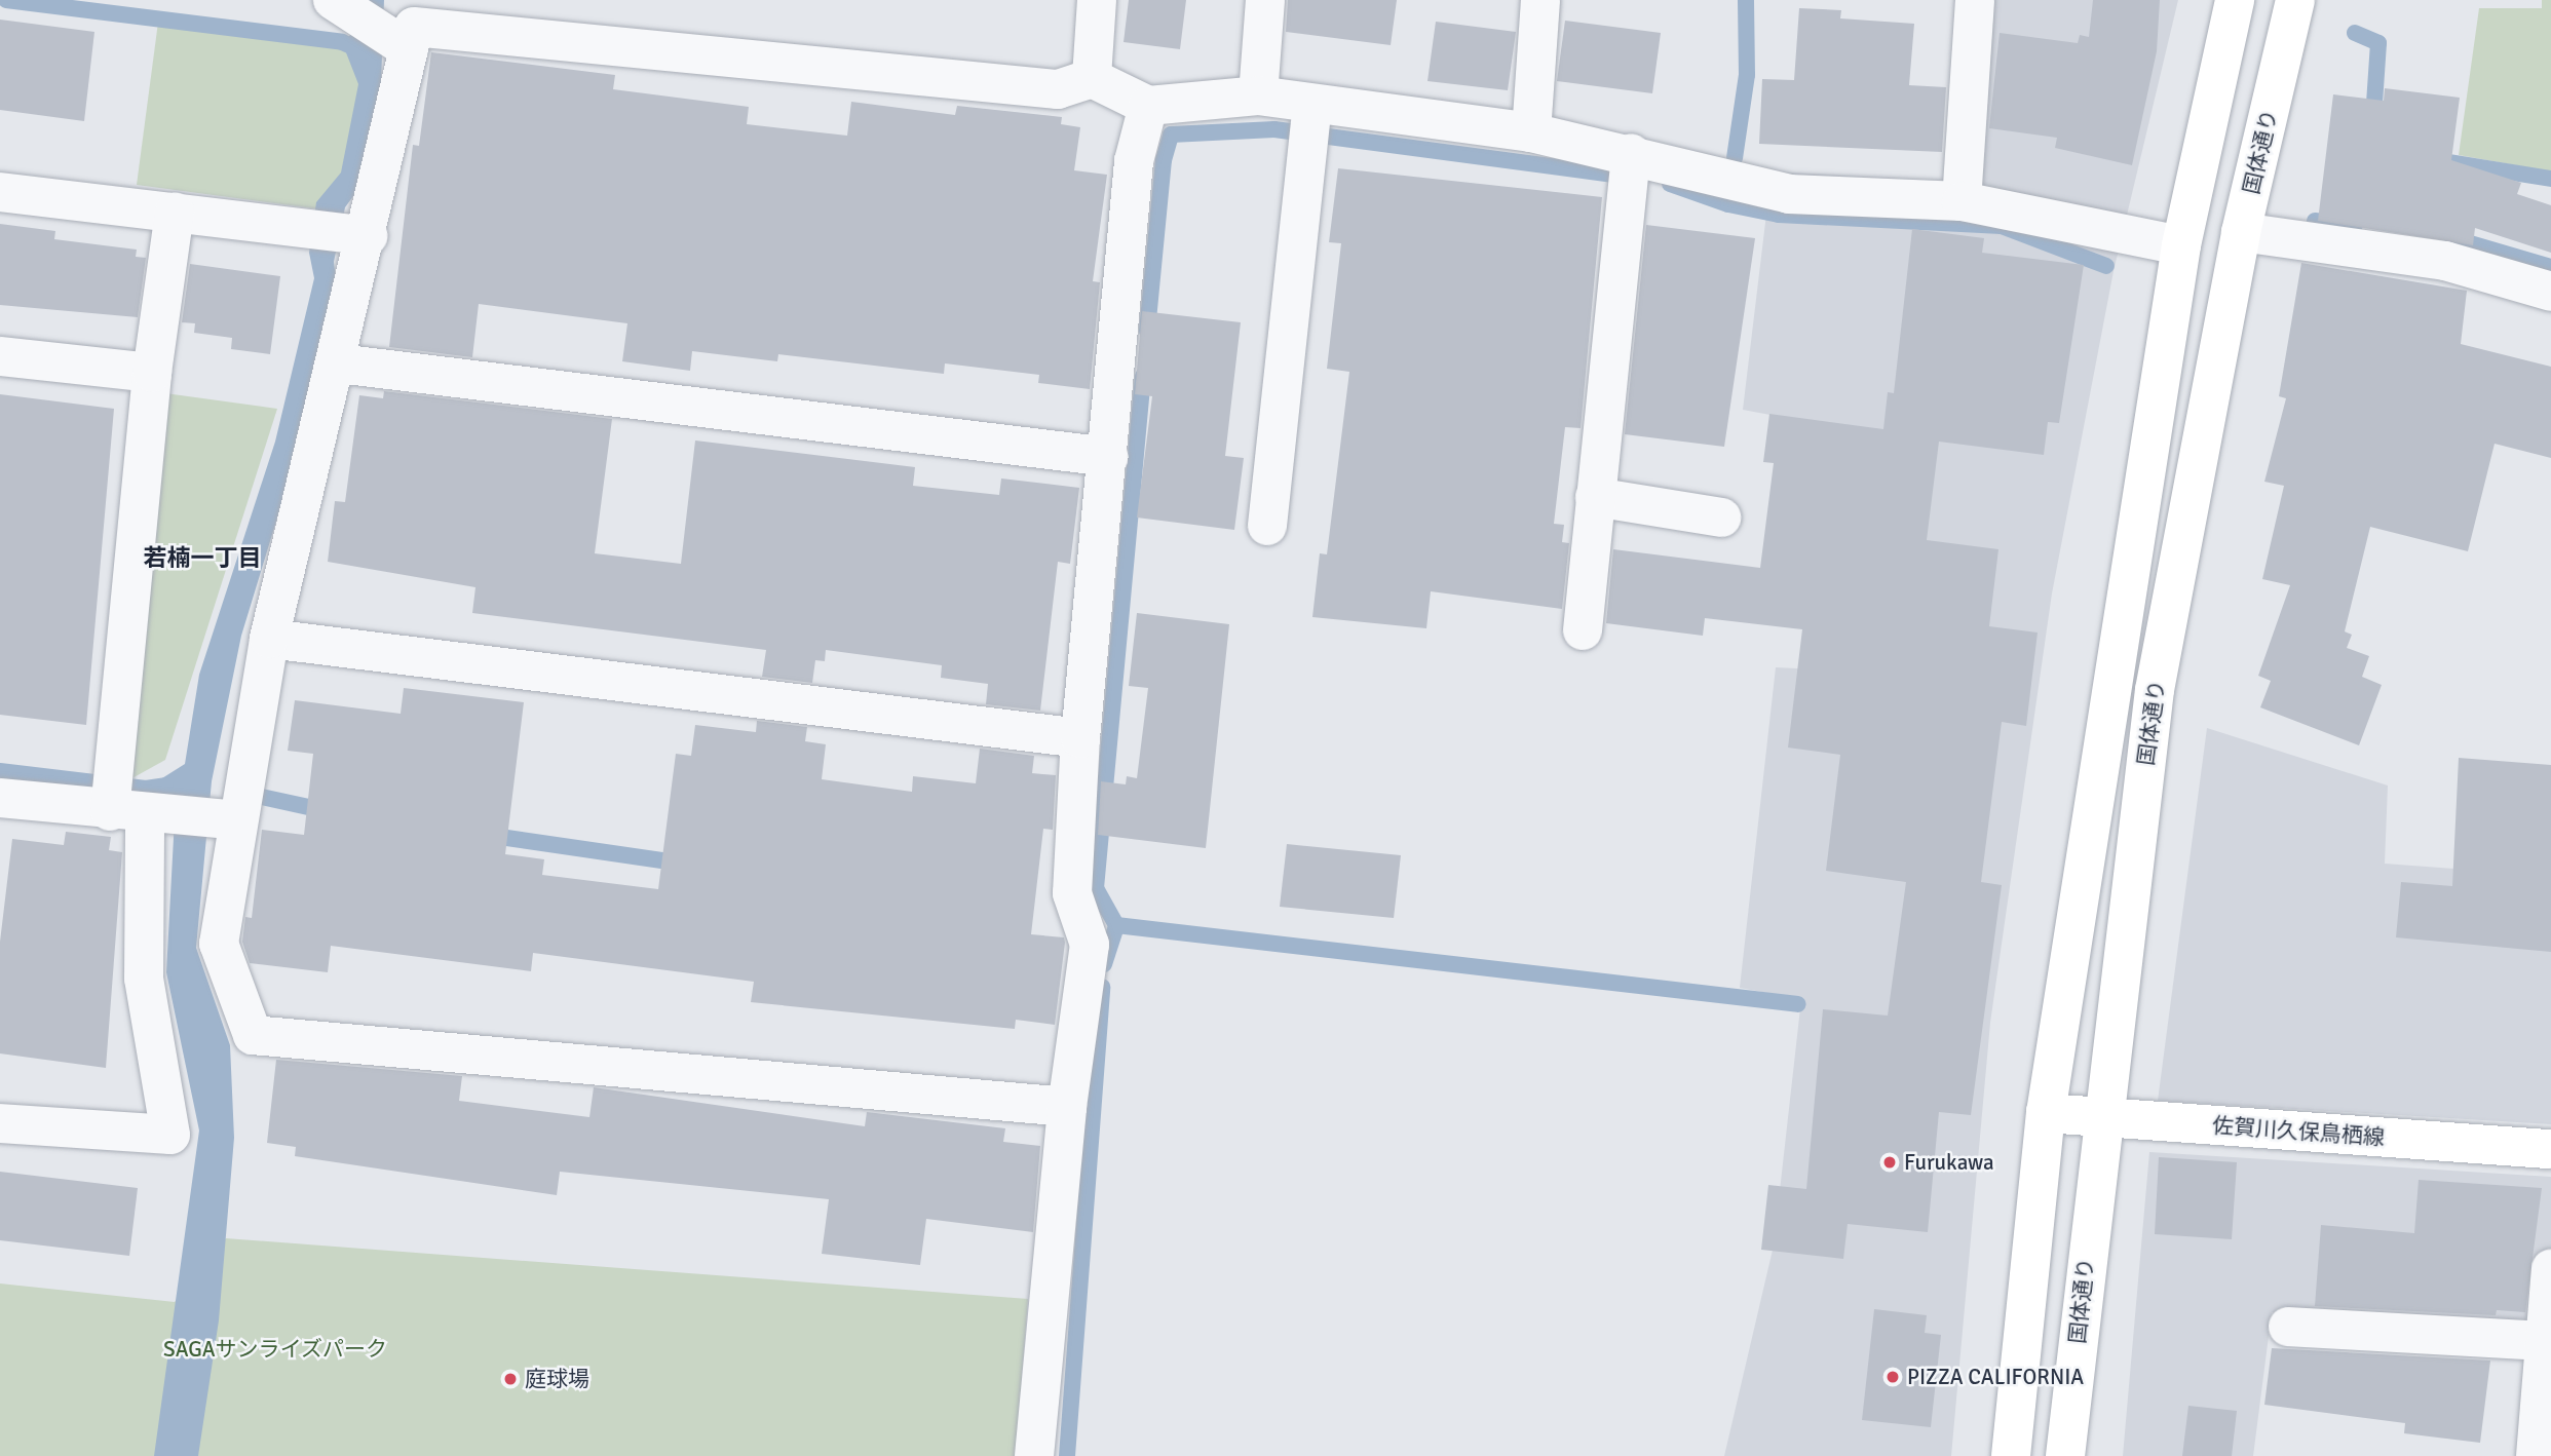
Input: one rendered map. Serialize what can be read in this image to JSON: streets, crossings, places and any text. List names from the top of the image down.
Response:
{
  "streets": {
    "main road": ["国体通り", "佐賀川久保鳥栖線"]
  },
  "crossings": [
    ["国体通り", "佐賀川久保鳥栖線"]
  ],
  "districts": ["若楠一丁目"],
  "parks": ["SAGAサンライズパーク"],
  "places": ["Furukawa", "PIZZA CALIFORNIA", "庭球場"]
}
